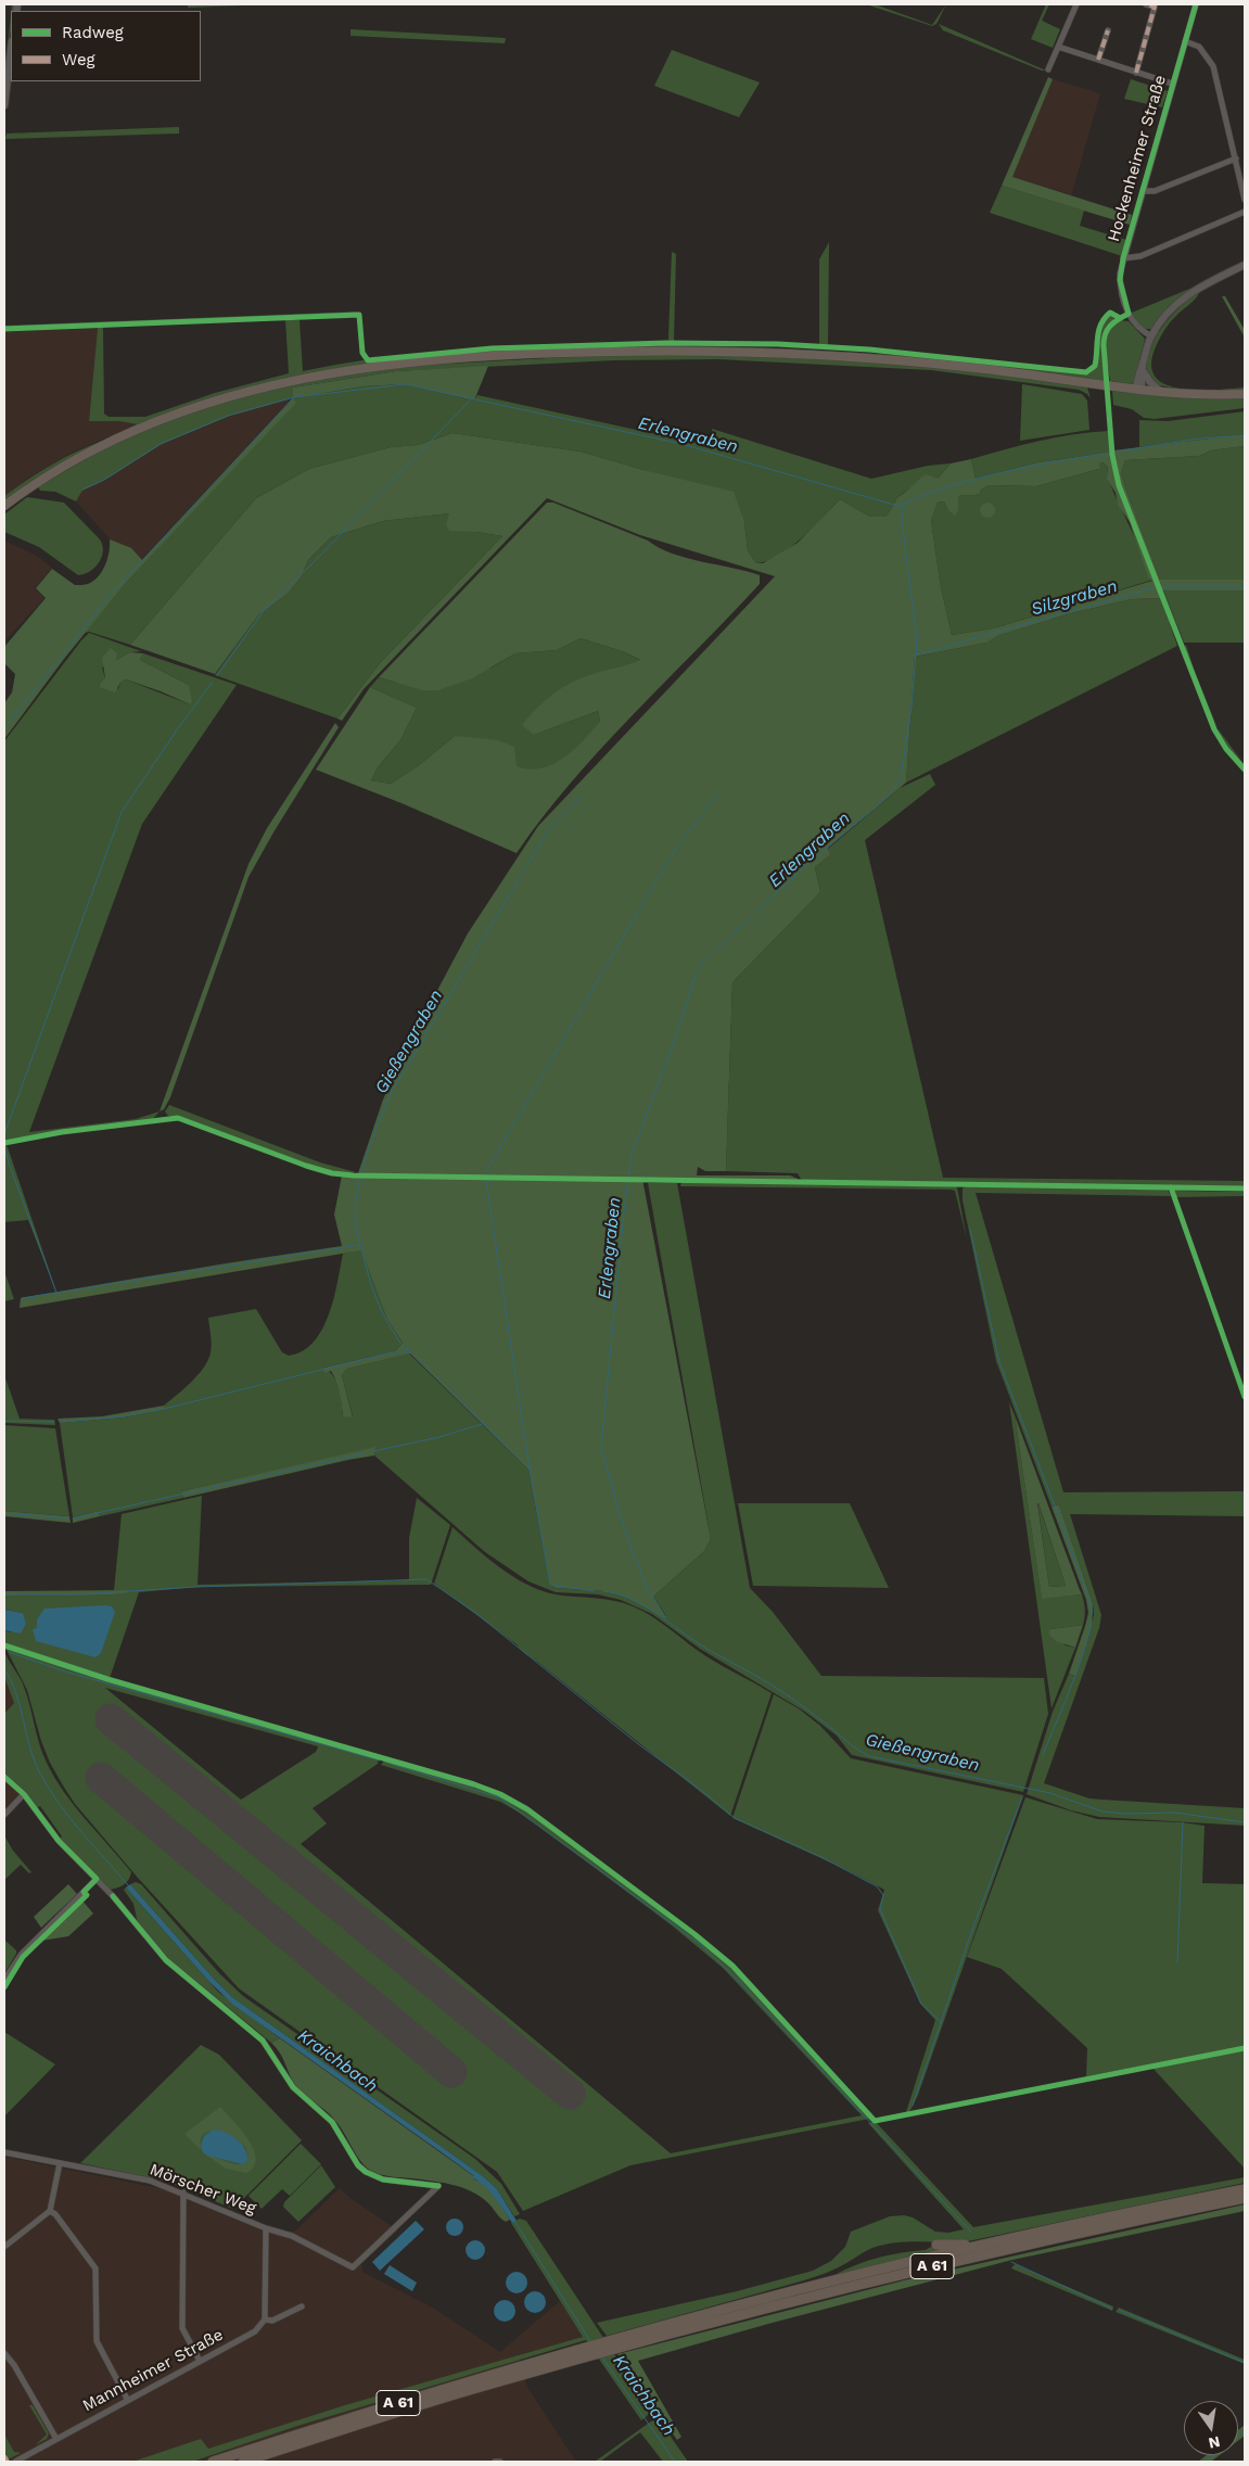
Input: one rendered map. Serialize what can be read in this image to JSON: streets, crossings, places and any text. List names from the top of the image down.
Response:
{
  "streets": {
    "highway": ["A 61"],
    "street": ["Hockenheimer Straße", "Mörscher Weg", "Mannheimer Straße"]
  },
  "water": [
    "Erlengraben",
    "Silzgraben",
    "Gießengraben",
    "Kraichbach"
  ],
  "legend": ["Radweg", "Weg"],
  "north": "bottom"
}
